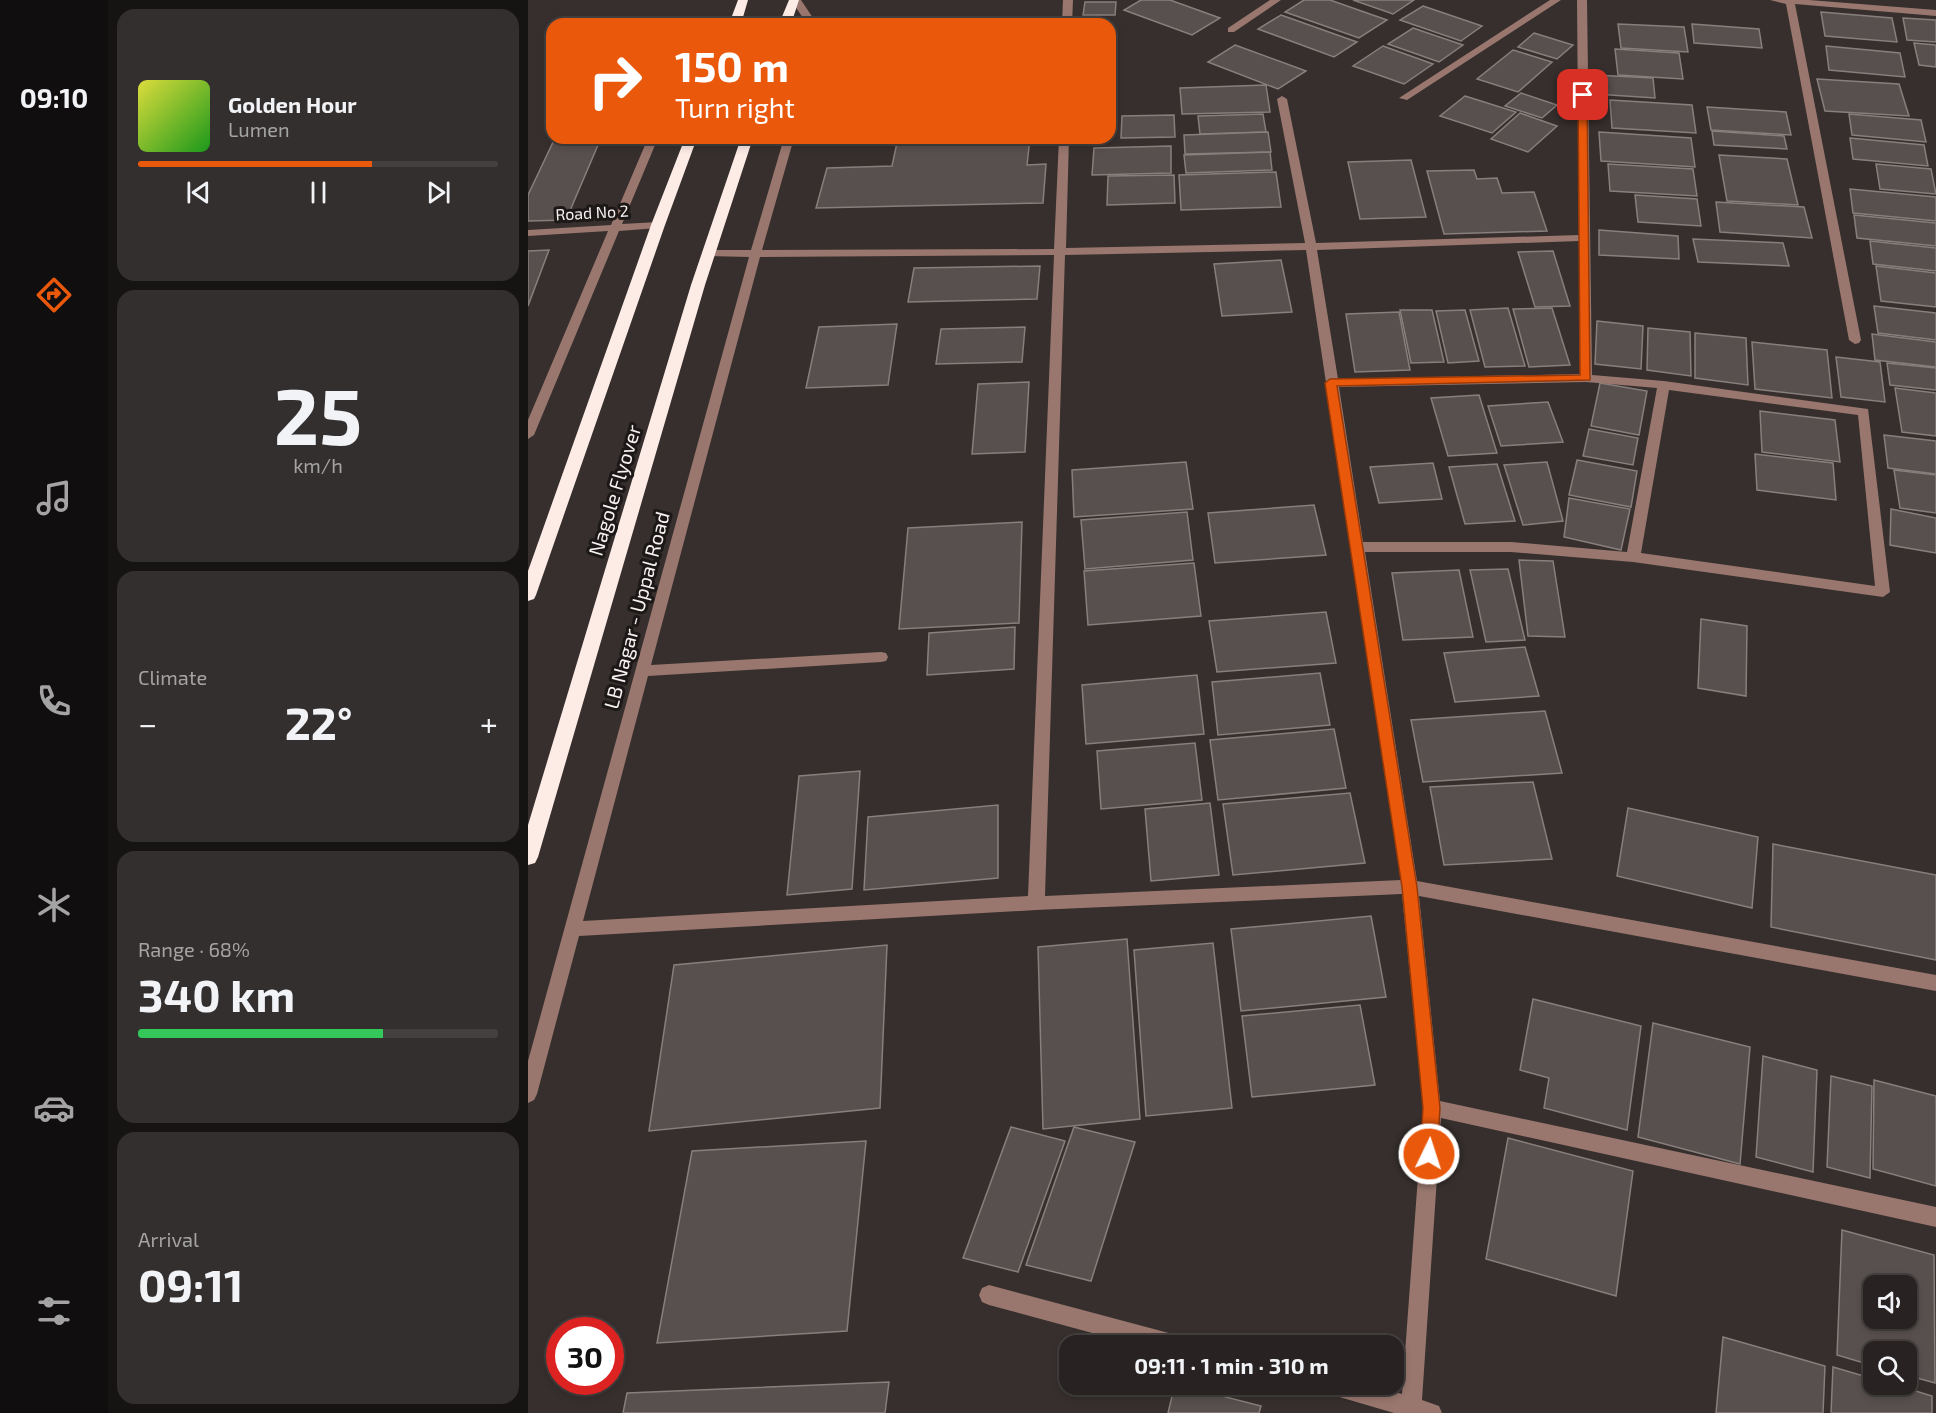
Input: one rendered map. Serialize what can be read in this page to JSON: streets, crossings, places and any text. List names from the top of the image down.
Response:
{
  "streets": {
    "highway": ["Nagole Flyover"],
    "street": ["Road No 2", "LB Nagar - Uppal Road"]
  },
  "page": {
    "tabs": "09:10",
    "turn": ["150 m", "Turn right"],
    "song": ["Golden Hour", "Lumen"],
    "tile": [
      ["25", "km/h"],
      "Climate",
      ["Range · 68%", "340 km"],
      ["Arrival", "09:11"]
    ],
    "heat": ["−", "22°", "+"],
    "limit": "30",
    "trip": "09:11 · 1 min · 310 m"
  }
}
